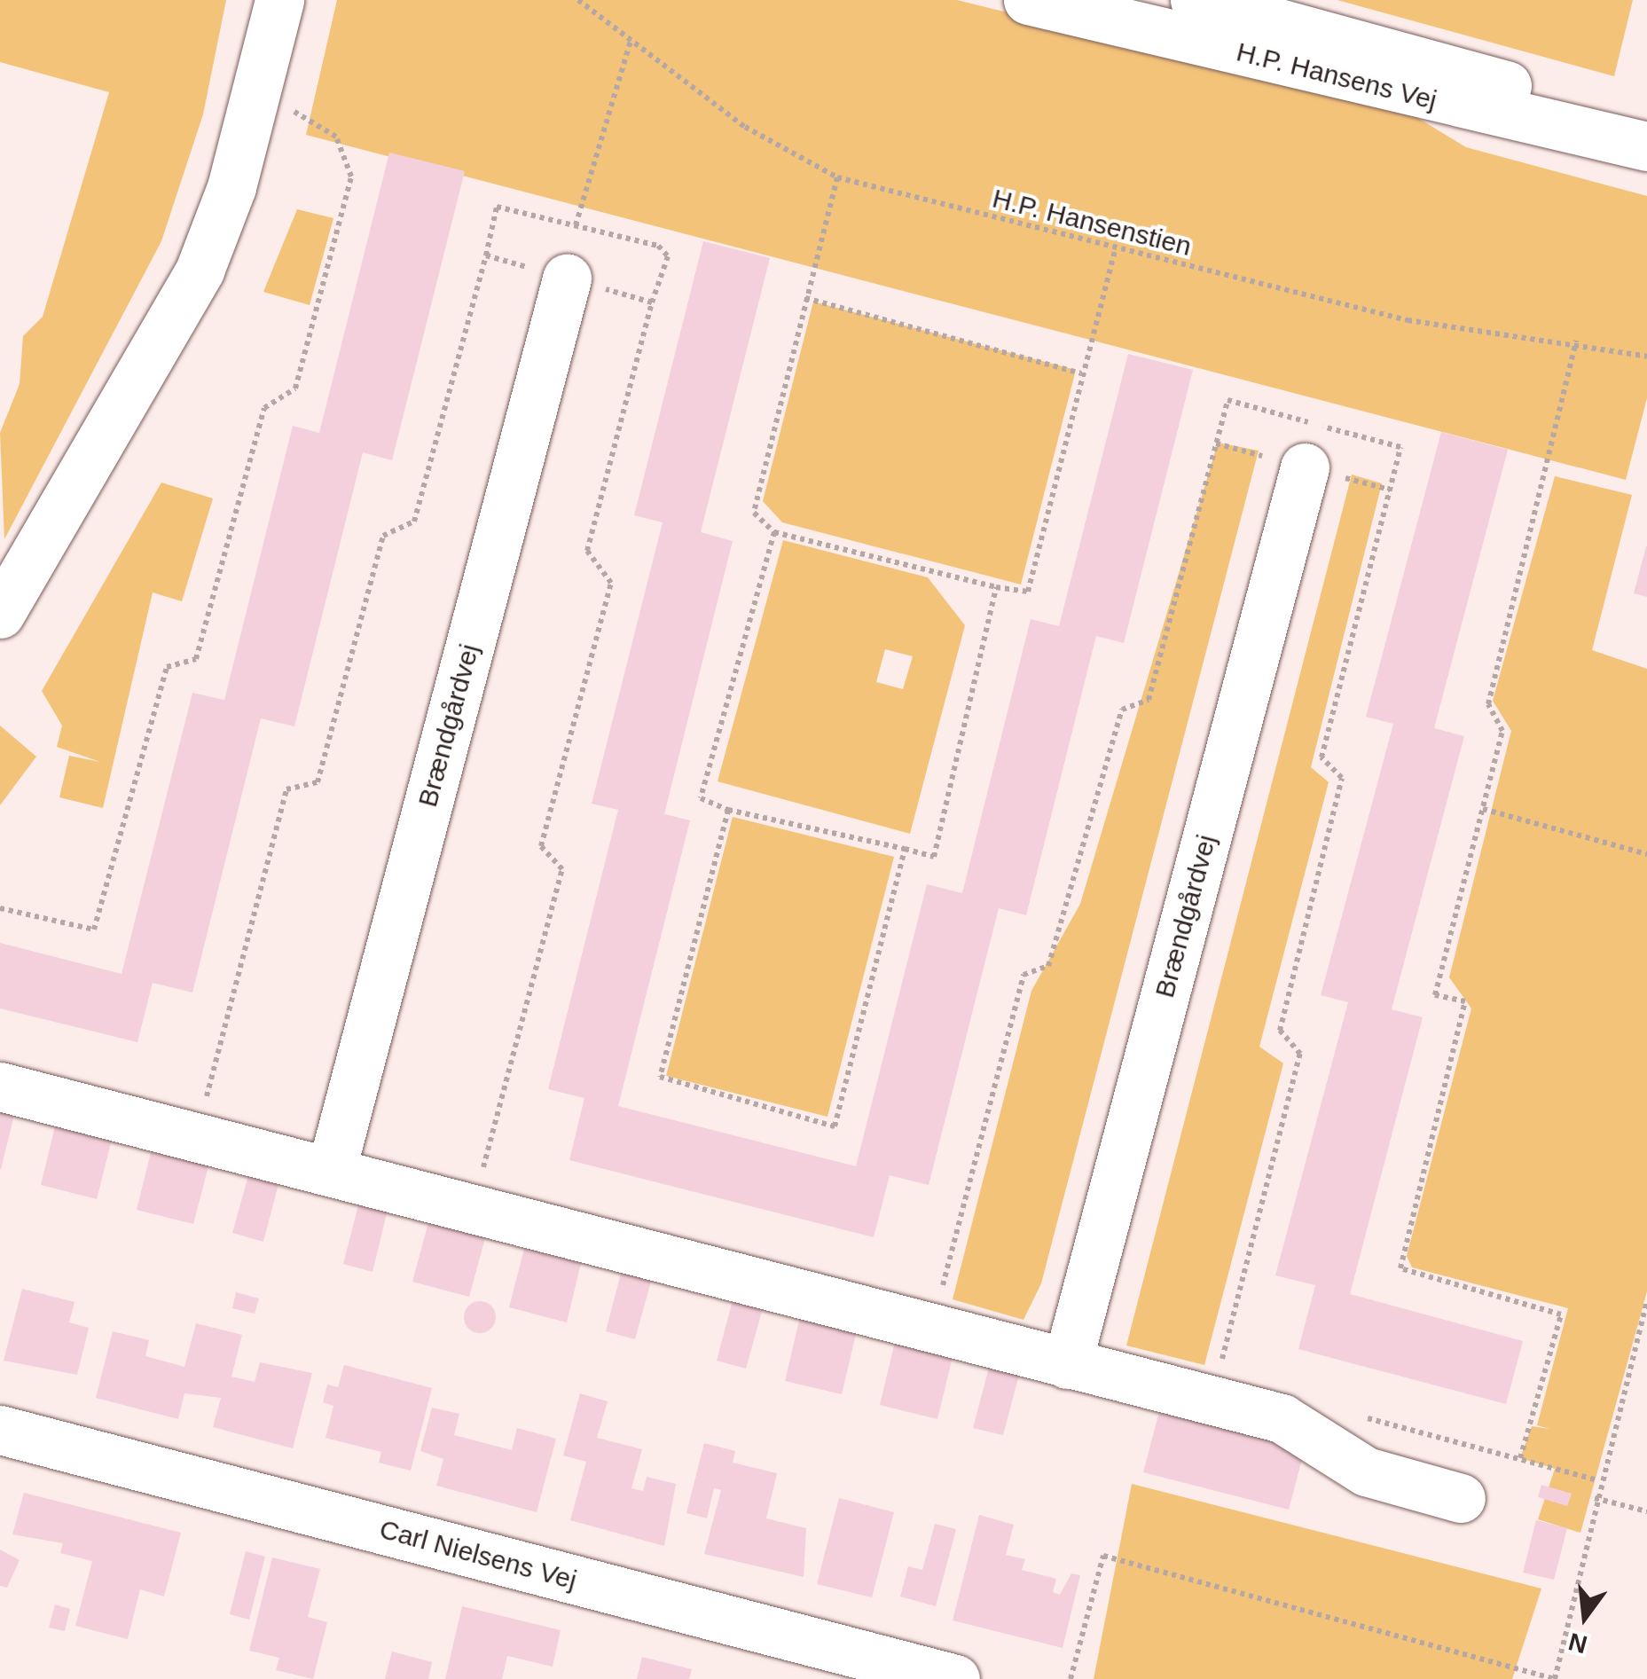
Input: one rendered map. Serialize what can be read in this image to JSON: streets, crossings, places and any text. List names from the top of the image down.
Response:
{
  "streets": {
    "street": ["H.P. Hansens Vej", "Brændgårdvej", "Carl Nielsens Vej"],
    "path": ["H.P. Hansenstien"]
  },
  "north": "bottom"
}
